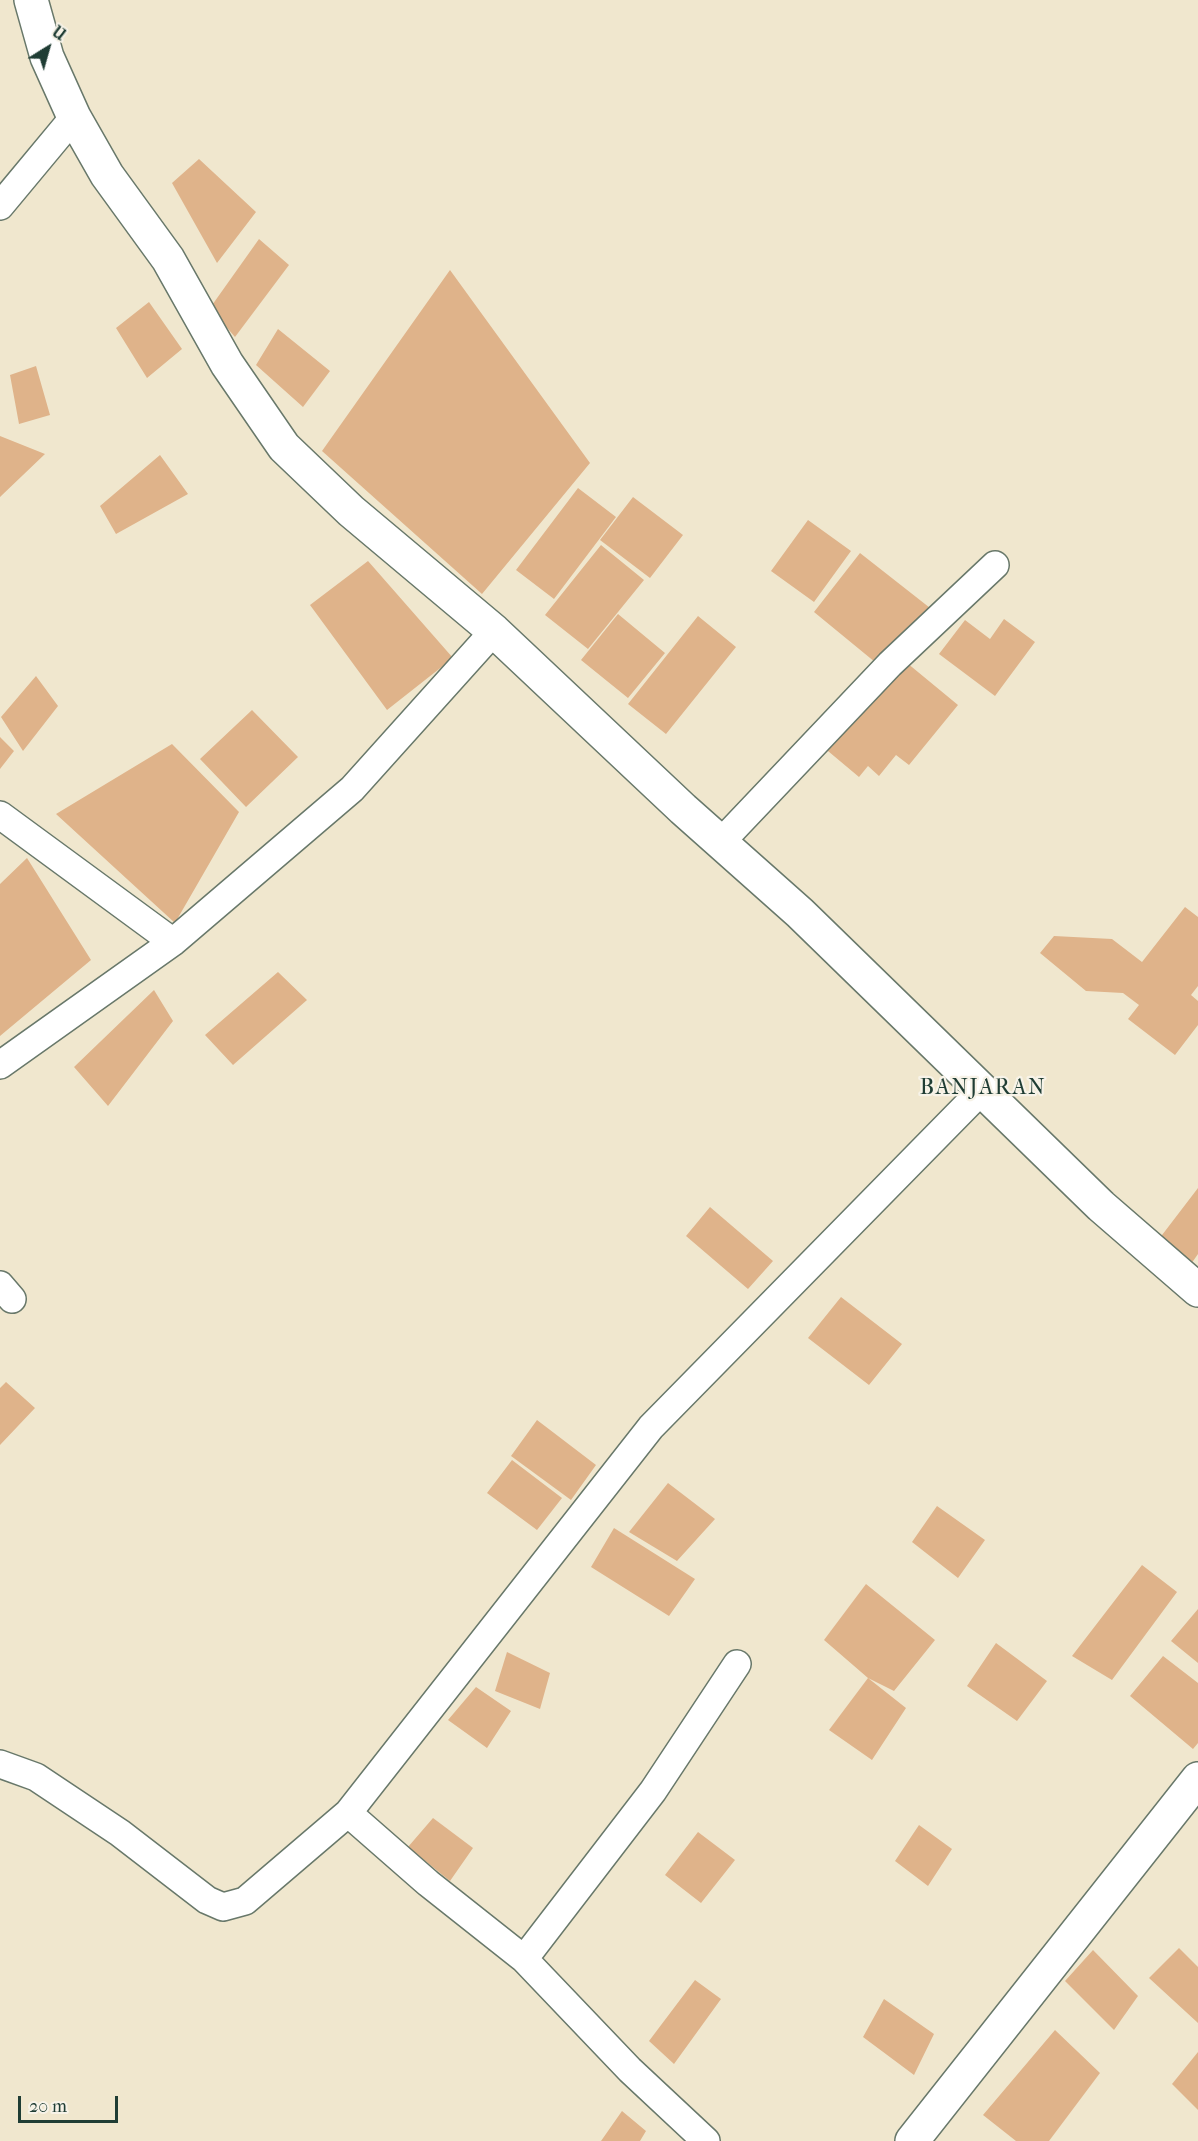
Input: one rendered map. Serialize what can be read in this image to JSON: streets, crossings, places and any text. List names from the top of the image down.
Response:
{
  "districts": ["BANJARAN"],
  "scale_bar": "20 m",
  "north": "top right"
}
